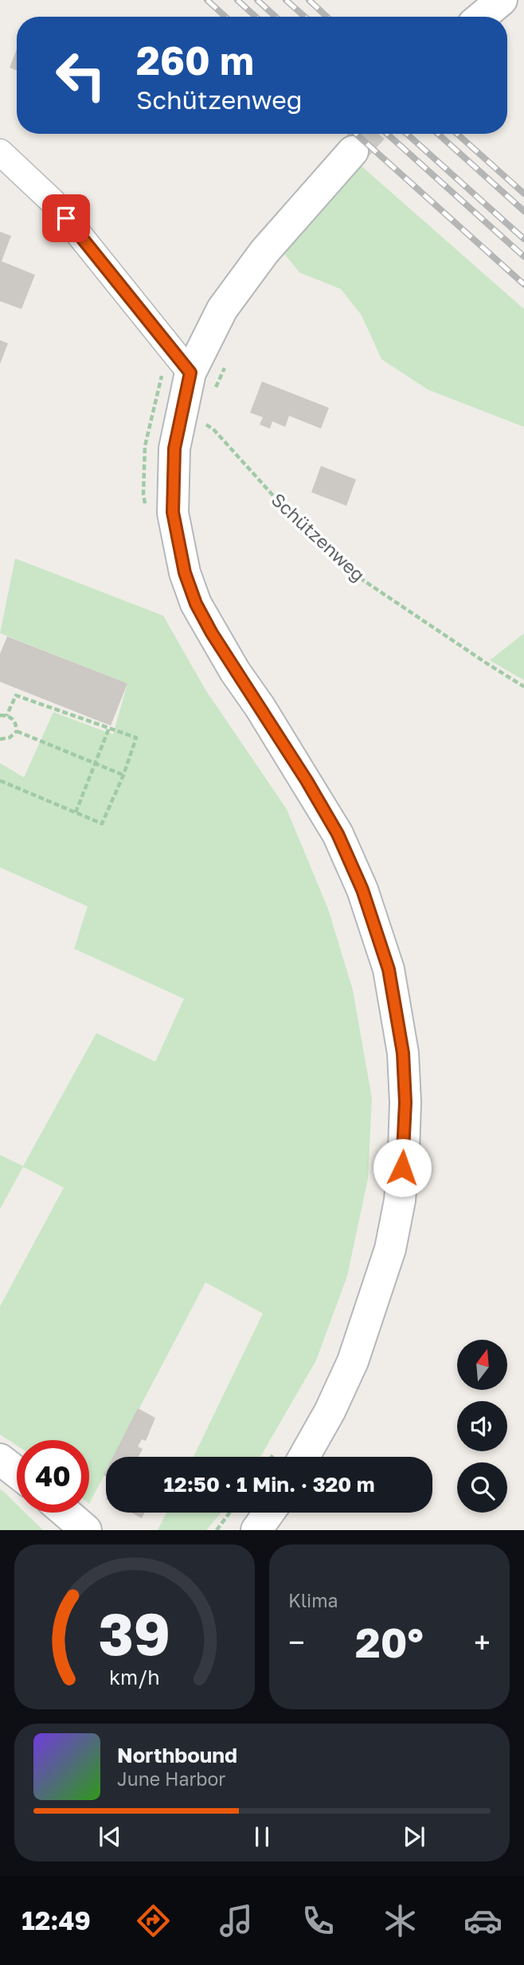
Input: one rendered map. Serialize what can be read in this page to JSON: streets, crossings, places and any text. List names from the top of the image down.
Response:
{
  "streets": {
    "path": ["Schützenweg"]
  },
  "north": "top",
  "page": {
    "turn": ["260 m", "Schützenweg"],
    "limit": "40",
    "trip": "12:50 · 1 Min. · 320 m",
    "tile": "Klima",
    "heat": ["−", "20°", "+"],
    "song": ["Northbound", "June Harbor"],
    "tabs": "12:49",
    "gauge": ["39", "km/h"]
  }
}
